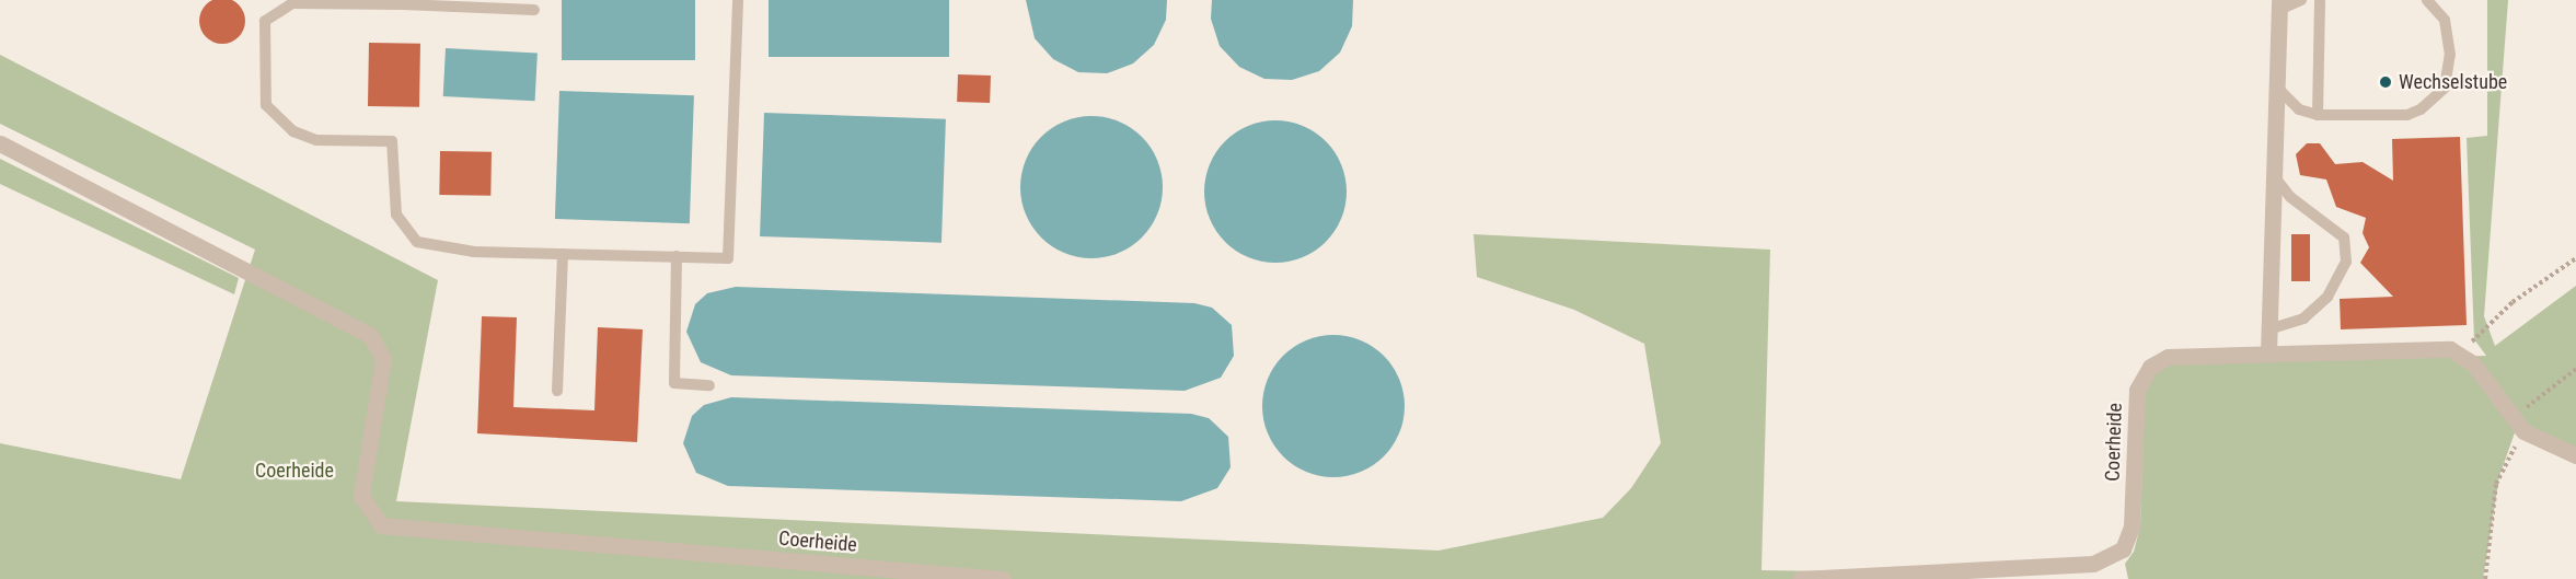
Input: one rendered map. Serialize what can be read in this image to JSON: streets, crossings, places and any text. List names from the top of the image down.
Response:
{
  "streets": {
    "street": ["Coerheide"]
  },
  "parks": ["Coerheide"],
  "places": ["Wechselstube"]
}
